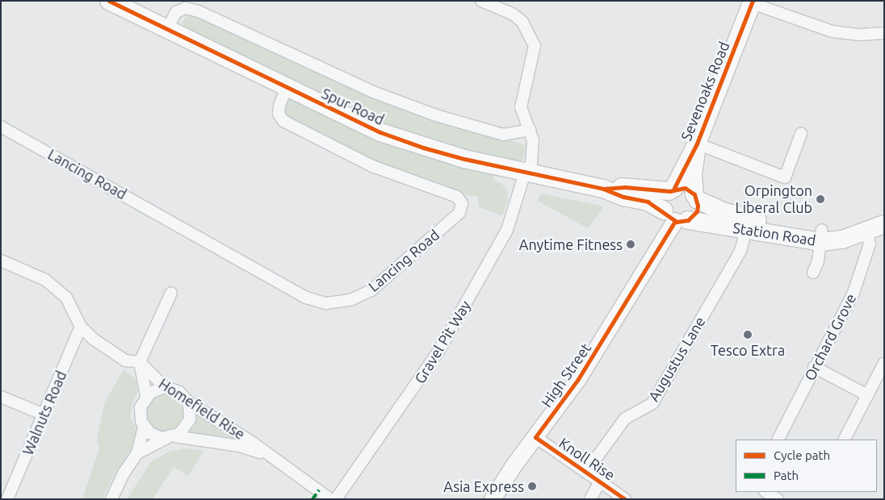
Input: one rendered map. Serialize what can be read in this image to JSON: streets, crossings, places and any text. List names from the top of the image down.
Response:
{
  "streets": {
    "main road": ["Sevenoaks Road", "Spur Road", "Station Road"],
    "street": [
      "Lancing Road",
      "Orchard Grove",
      "Gravel Pit Way",
      "Augustus Lane",
      "High Street",
      "Homefield Rise",
      "Walnuts Road",
      "Knoll Rise"
    ]
  },
  "crossings": [
    ["Sevenoaks Road", "Spur Road"],
    ["Sevenoaks Road", "Station Road"],
    ["Sevenoaks Road", "High Street"],
    ["Spur Road", "Lancing Road"],
    ["Spur Road", "Station Road"],
    ["Spur Road", "Gravel Pit Way"],
    ["Spur Road", "High Street"],
    ["Station Road", "Orchard Grove"],
    ["Station Road", "Augustus Lane"],
    ["Station Road", "High Street"],
    ["Augustus Lane", "Knoll Rise"],
    ["High Street", "Knoll Rise"]
  ],
  "places": [
    "Orpington Liberal Club",
    "Anytime Fitness",
    "Tesco Extra",
    "Asia Express"
  ],
  "legend": ["Cycle path", "Path"]
}
